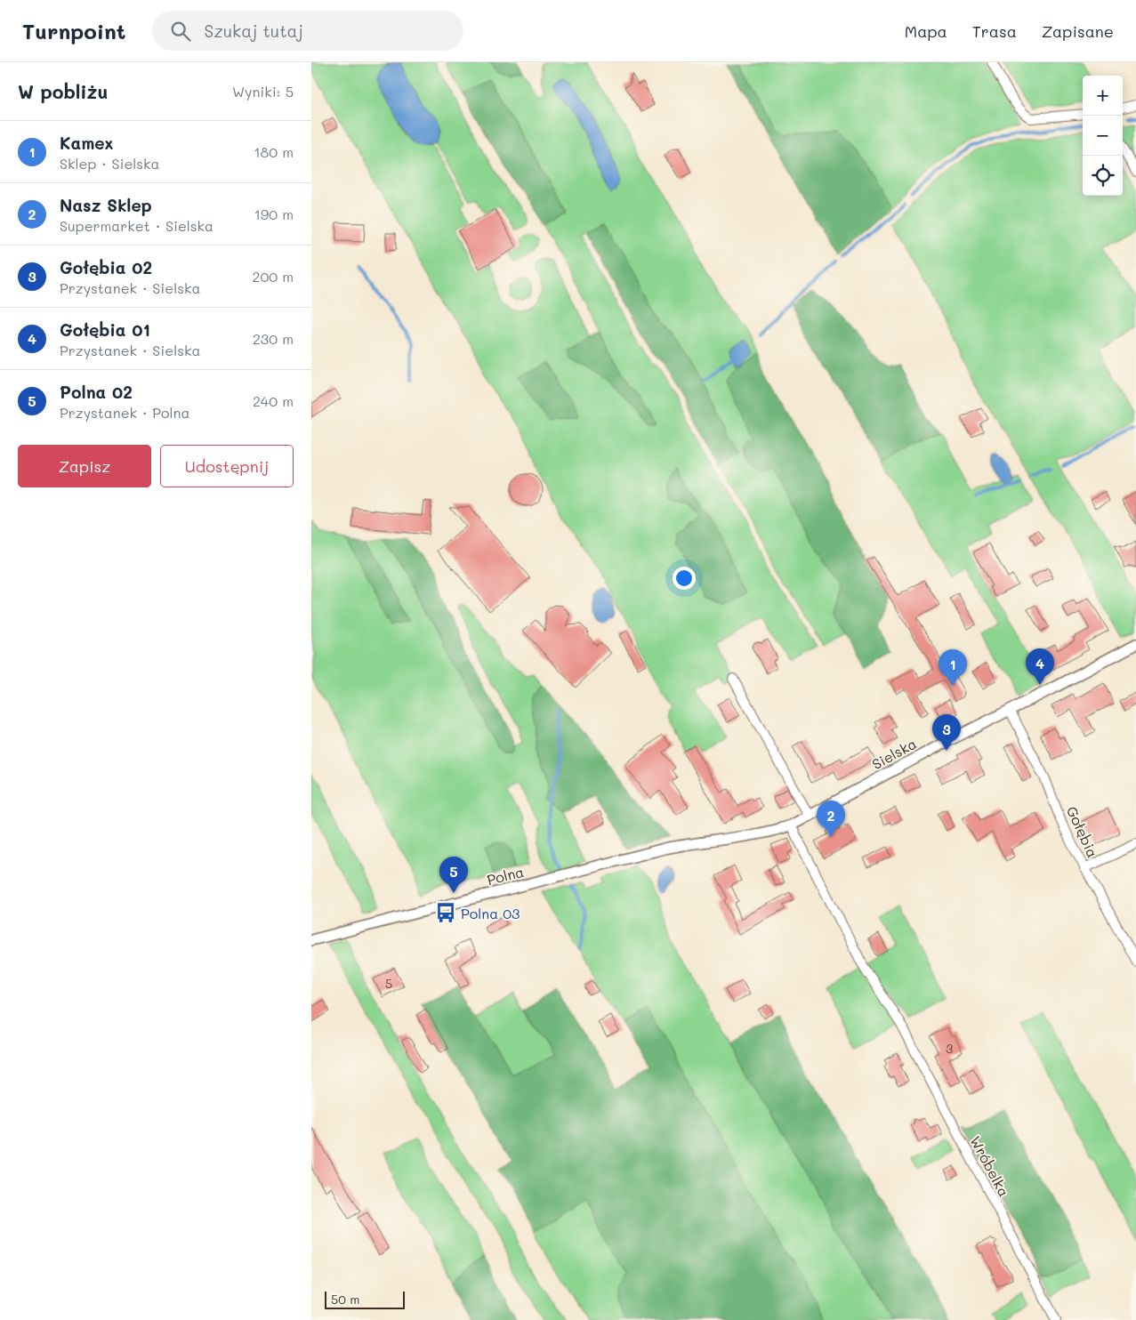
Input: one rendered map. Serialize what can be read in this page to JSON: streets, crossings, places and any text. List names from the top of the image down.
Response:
{
  "streets": {
    "street": [
      "Sielska",
      "Gołębia",
      "Polna",
      "Wróbelka"
    ]
  },
  "crossings": [
    ["Sielska", "Gołębia"],
    ["Sielska", "Polna"],
    ["Sielska", "Wróbelka"]
  ],
  "places": {
    "bus stop": ["Polna 03"]
  },
  "house_numbers": ["5", "3"],
  "scale_bar": "50 m",
  "page": {
    "header": "Turnpoint",
    "search": "Szukaj tutaj",
    "nav": ["Mapa", "Trasa", "Zapisane"],
    "heading": ["W pobliżu", "Wyniki: 5"],
    "map_buttons": ["+", "−"],
    "list": [
      {
        "mark": "1",
        "name": "Kamex",
        "note": "Sklep · Sielska",
        "value": "180 m"
      },
      {
        "mark": "2",
        "name": "Nasz Sklep",
        "note": "Supermarket · Sielska",
        "value": "190 m"
      },
      {
        "mark": "3",
        "name": "Gołębia 02",
        "note": "Przystanek · Sielska",
        "value": "200 m"
      },
      {
        "mark": "4",
        "name": "Gołębia 01",
        "note": "Przystanek · Sielska",
        "value": "230 m"
      },
      {
        "mark": "5",
        "name": "Polna 02",
        "note": "Przystanek · Polna",
        "value": "240 m"
      }
    ],
    "buttons": ["Zapisz", "Udostępnij"],
    "pins": [
      "4",
      "1",
      "3",
      "2",
      "5"
    ],
    "scale": "50 m"
  }
}
